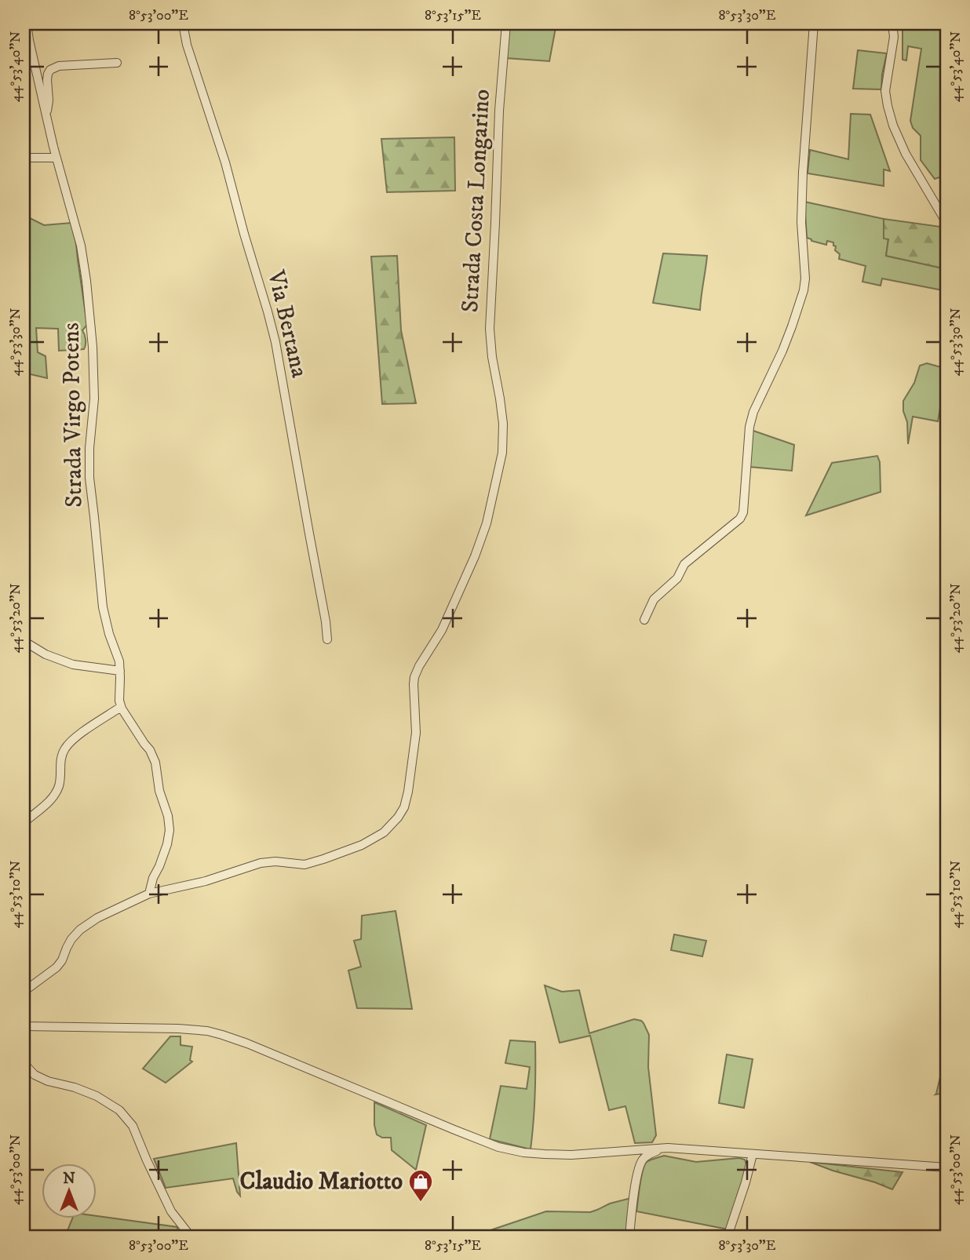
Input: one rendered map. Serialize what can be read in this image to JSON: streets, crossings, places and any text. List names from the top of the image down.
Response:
{
  "streets": {
    "street": ["Strada Costa Longarino", "Via Bertana", "Strada Virgo Potens"]
  },
  "places": {
    "shop": ["Claudio Mariotto"]
  },
  "north": "top",
  "coordinates": [
    "8°53'00\"E",
    "8°53'15\"E",
    "8°53'30\"E",
    "44°53'40\"N",
    "44°53'30\"N",
    "44°53'20\"N",
    "44°53'10\"N",
    "44°53'00\"N"
  ]
}
